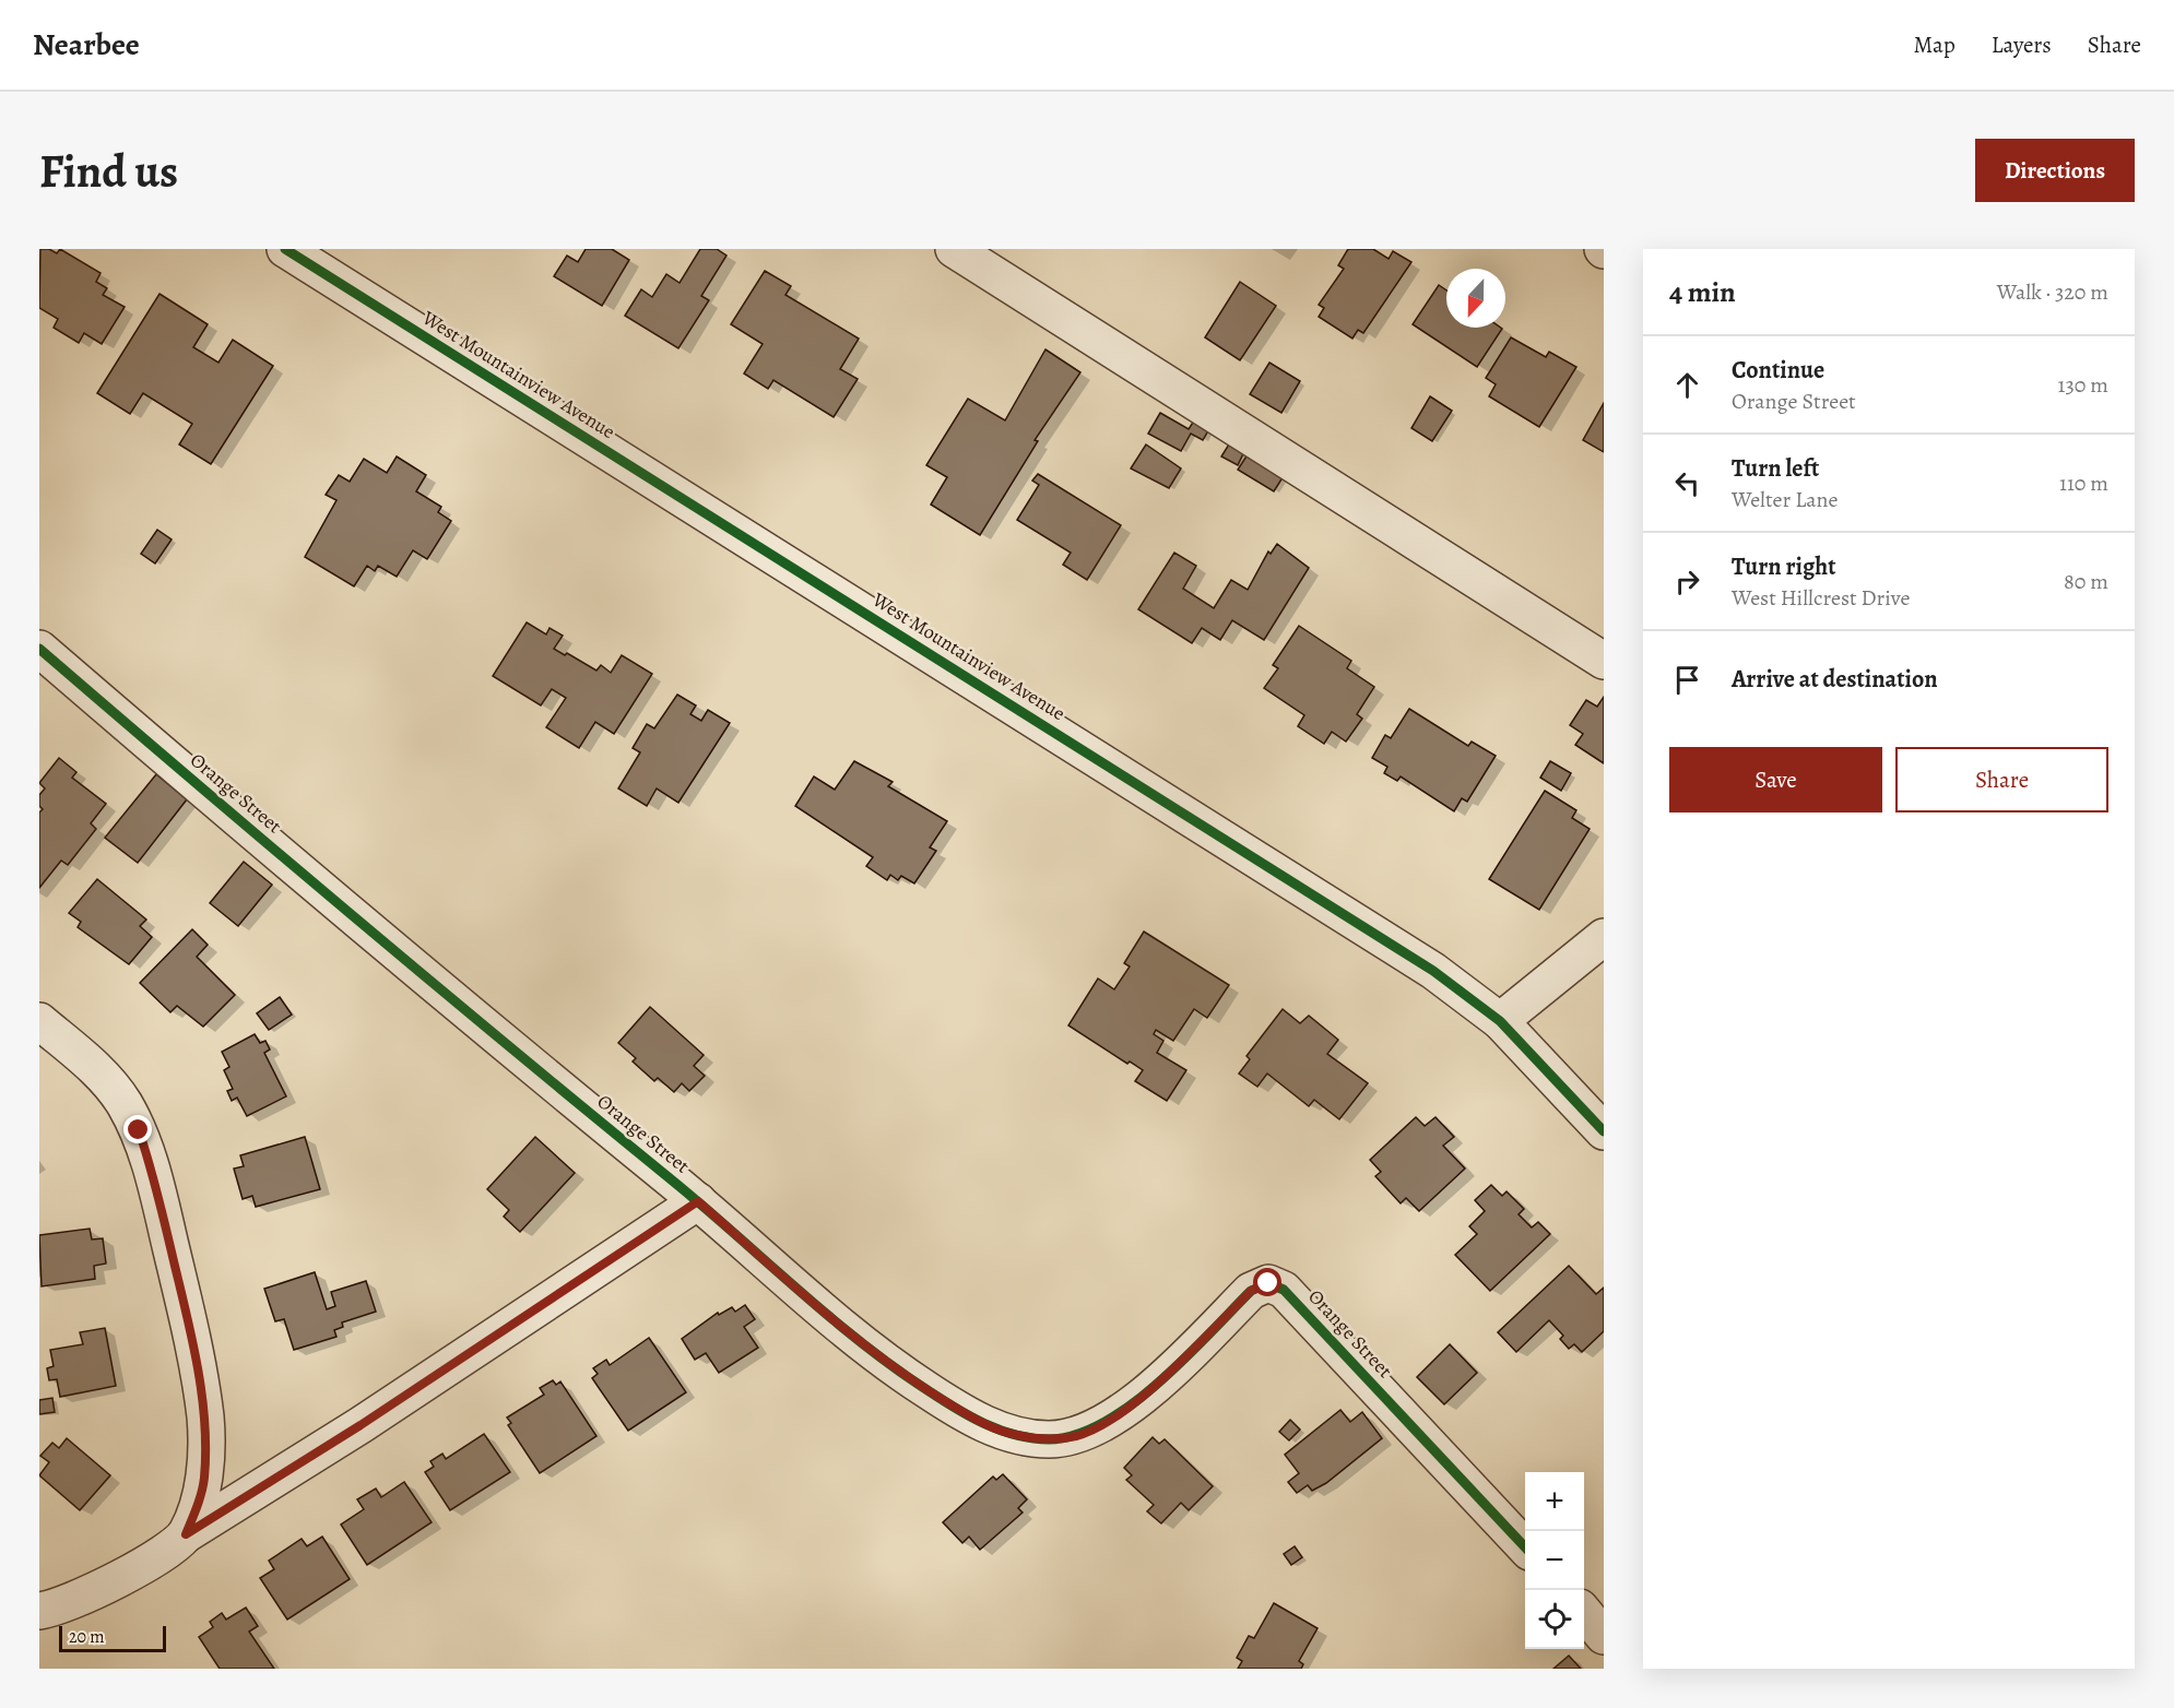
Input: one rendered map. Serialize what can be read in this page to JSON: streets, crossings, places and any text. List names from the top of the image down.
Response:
{
  "streets": {
    "street": ["West Mountainview Avenue", "Orange Street"]
  },
  "scale_bar": "20 m",
  "north": "bottom",
  "page": {
    "header": "Nearbee",
    "nav": ["Map", "Layers", "Share"],
    "buttons": [
      "Directions",
      ["Save", "Share"]
    ],
    "title": "Find us",
    "heading": ["4 min", "Walk · 320 m"],
    "list": [
      ["Continue", "Orange Street", "130 m"],
      ["Turn left", "Welter Lane", "110 m"],
      ["Turn right", "West Hillcrest Drive", "80 m"],
      "Arrive at destination"
    ],
    "map_buttons": ["+", "−"],
    "scale": "20 m"
  }
}
